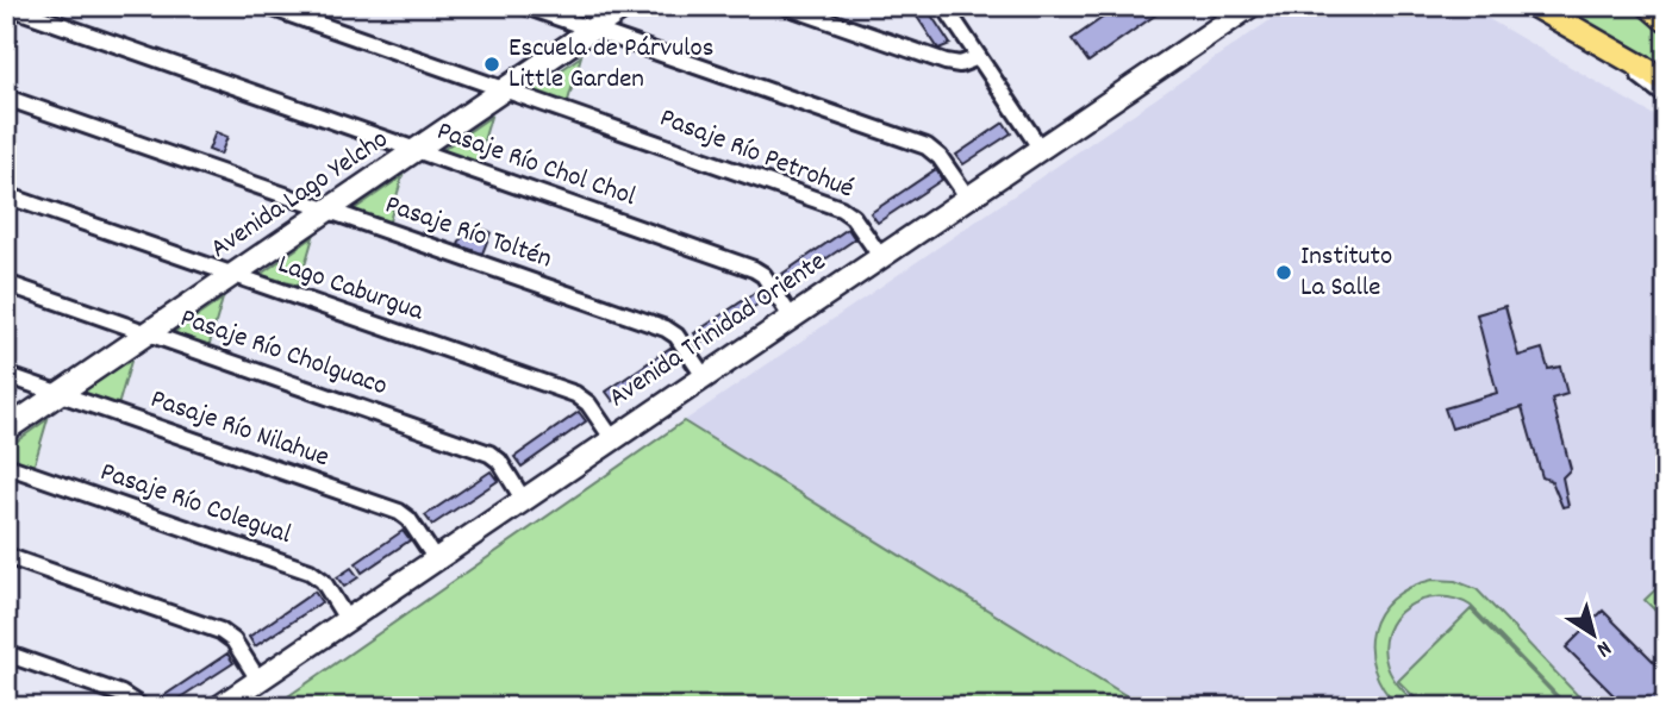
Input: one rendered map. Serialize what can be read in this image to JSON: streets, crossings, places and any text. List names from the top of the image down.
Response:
{
  "streets": {
    "street": [
      "Pasaje Río Petrohué",
      "Pasaje Río Chol Chol",
      "Avenida Lago Yelcho",
      "Pasaje Río Toltén",
      "Lago Caburgua",
      "Avenida Trinidad Oriente",
      "Pasaje Río Cholguaco",
      "Pasaje Río Nilahue",
      "Pasaje Río Colegual"
    ]
  },
  "crossings": [
    ["Pasaje Río Petrohué", "Avenida Lago Yelcho"],
    ["Pasaje Río Petrohué", "Avenida Trinidad Oriente"],
    ["Pasaje Río Chol Chol", "Avenida Lago Yelcho"],
    ["Pasaje Río Chol Chol", "Avenida Trinidad Oriente"],
    ["Avenida Lago Yelcho", "Pasaje Río Toltén"],
    ["Avenida Lago Yelcho", "Lago Caburgua"],
    ["Avenida Lago Yelcho", "Pasaje Río Cholguaco"],
    ["Avenida Lago Yelcho", "Pasaje Río Nilahue"],
    ["Pasaje Río Toltén", "Avenida Trinidad Oriente"],
    ["Lago Caburgua", "Avenida Trinidad Oriente"],
    ["Avenida Trinidad Oriente", "Pasaje Río Cholguaco"],
    ["Avenida Trinidad Oriente", "Pasaje Río Nilahue"],
    ["Avenida Trinidad Oriente", "Pasaje Río Colegual"]
  ],
  "places": ["Escuela de Párvulos Little Garden", "Instituto La Salle"],
  "north": "bottom right"
}
